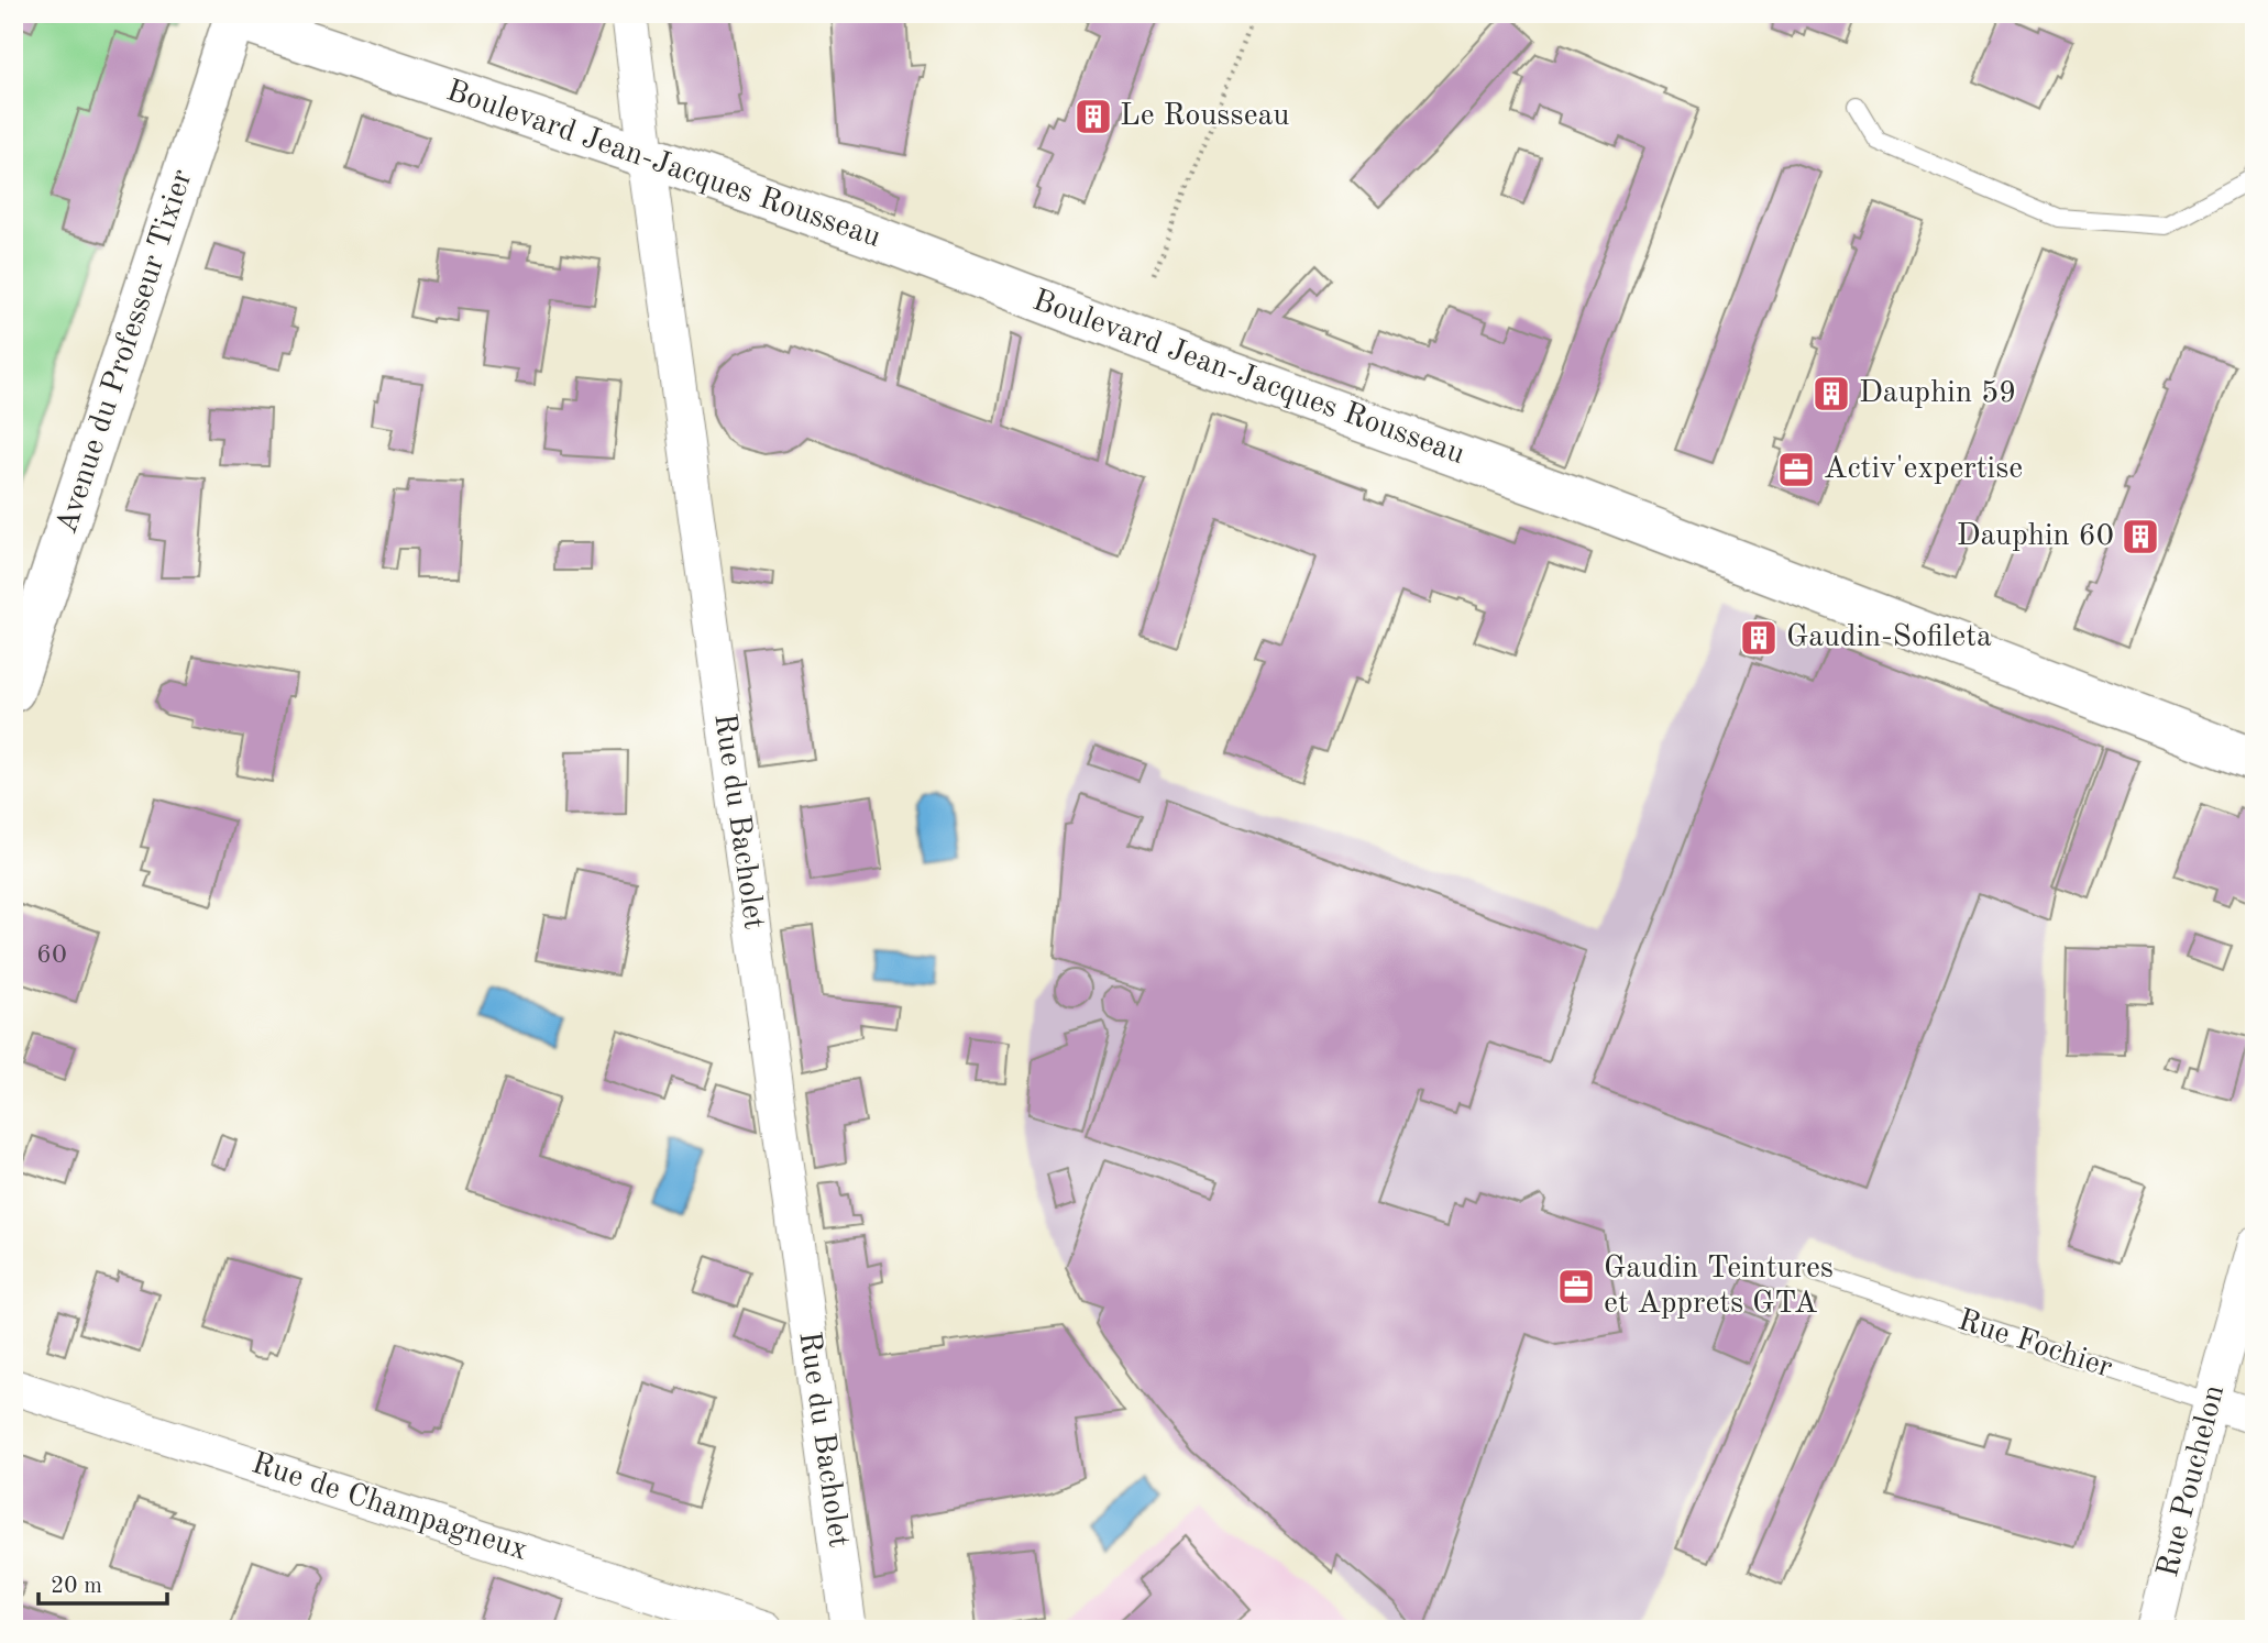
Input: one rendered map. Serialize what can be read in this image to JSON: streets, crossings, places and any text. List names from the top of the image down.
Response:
{
  "streets": {
    "main road": ["Boulevard Jean-Jacques Rousseau", "Avenue du Professeur Tixier"],
    "street": [
      "Rue du Bacholet",
      "Rue Fochier",
      "Rue Pouchelon",
      "Rue de Champagneux"
    ]
  },
  "crossings": [
    ["Boulevard Jean-Jacques Rousseau", "Avenue du Professeur Tixier"],
    ["Boulevard Jean-Jacques Rousseau", "Rue du Bacholet"],
    ["Rue Fochier", "Rue Pouchelon"]
  ],
  "places": {
    "building": [
      "Le Rousseau",
      "Dauphin 59",
      "Dauphin 60",
      "Gaudin-Sofileta"
    ],
    "office": ["Activ'expertise", "Gaudin Teintures et Apprets GTA"]
  },
  "house_numbers": ["60"],
  "scale_bar": "20 m"
}
